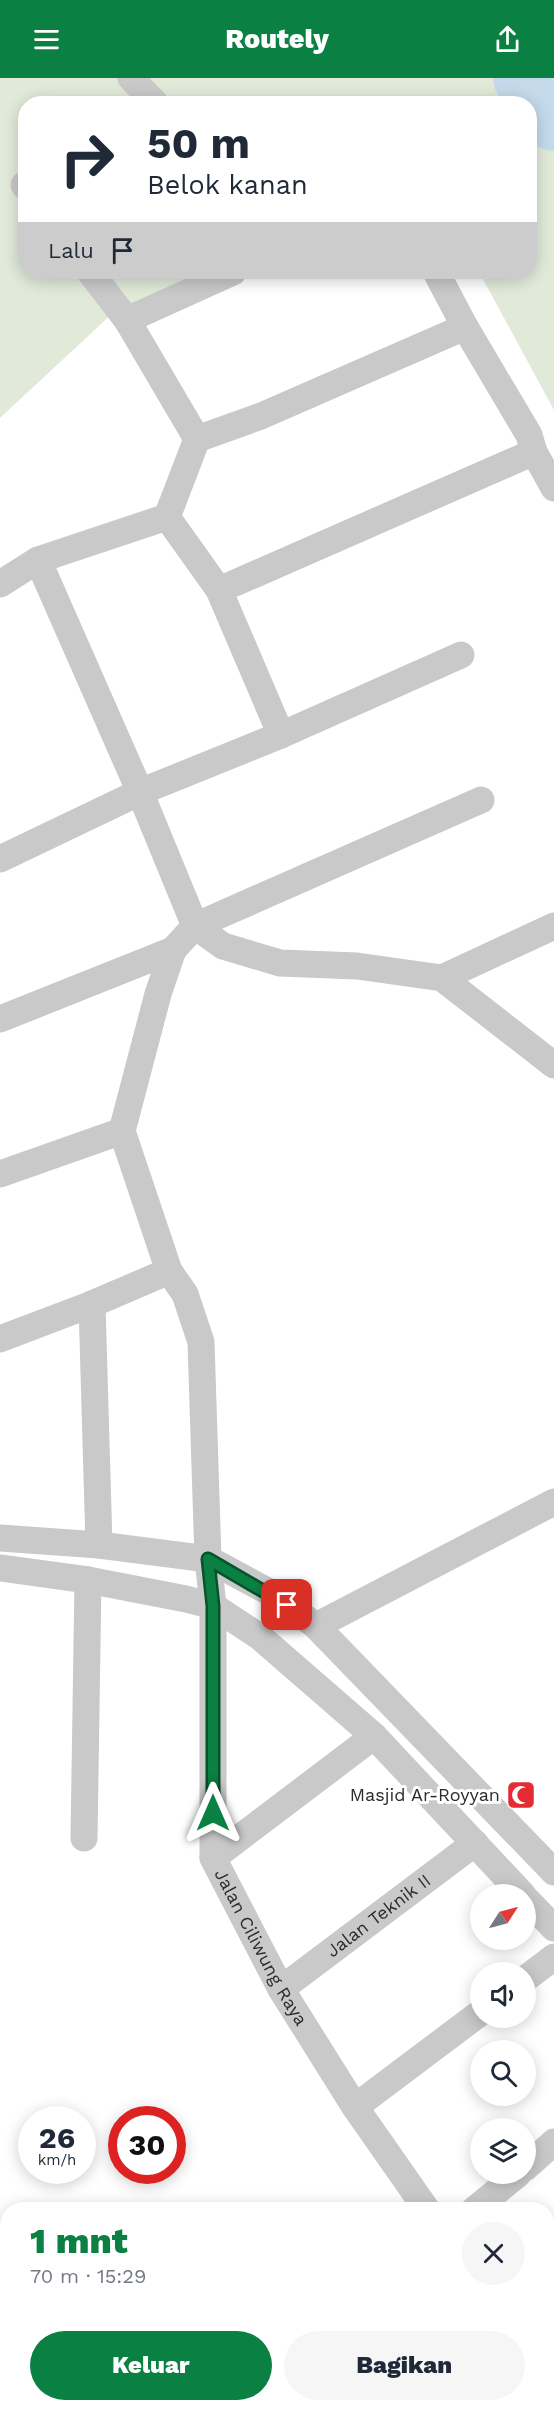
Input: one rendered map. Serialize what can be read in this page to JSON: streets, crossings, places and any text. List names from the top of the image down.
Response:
{
  "streets": {
    "street": ["Jalan Teknik II", "Jalan Ciliwung Raya"]
  },
  "crossings": [
    ["Jalan Teknik II", "Jalan Ciliwung Raya"]
  ],
  "places": {
    "mosque": ["Masjid Ar-Royyan"]
  },
  "north": "top right",
  "page": {
    "header": "Routely",
    "turn": ["50 m", "Belok kanan"],
    "then": "Lalu",
    "speed": "26 km/h",
    "limit": "30",
    "heading": ["1 mnt", "70 m · 15:29"],
    "buttons": ["Keluar", "Bagikan"]
  }
}
